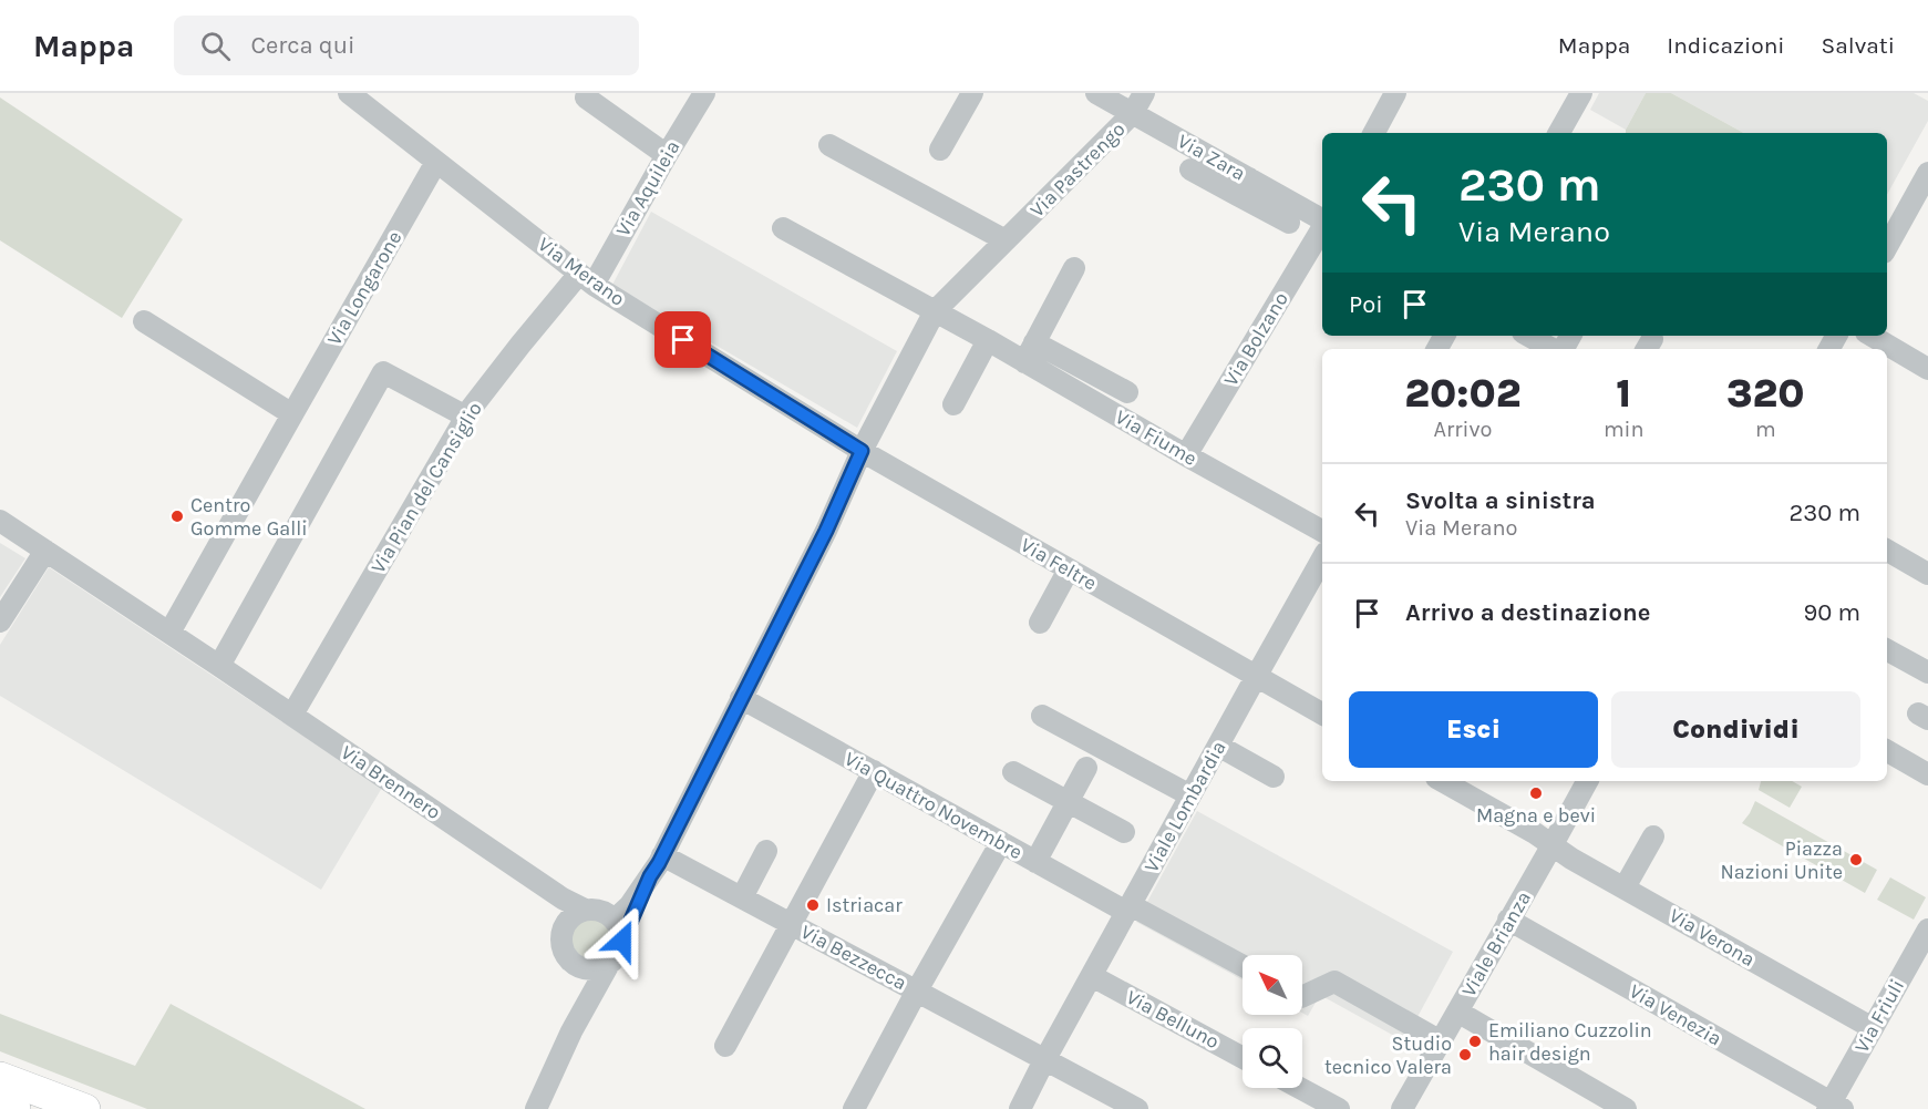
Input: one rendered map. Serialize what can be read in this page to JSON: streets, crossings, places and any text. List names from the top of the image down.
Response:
{
  "streets": {
    "street": [
      "Via Zara",
      "Via Pastrengo",
      "Via Aquileia",
      "Via Merano",
      "Via Longarone",
      "Via Bolzano",
      "Via Fiume",
      "Via Pian del Cansiglio",
      "Via Feltre",
      "Via Brennero",
      "Via Quattro Novembre",
      "Viale Lombardia",
      "Via Verona",
      "Viale Brianza",
      "Via Bezzecca",
      "Via Venezia",
      "Via Friuli",
      "Via Belluno"
    ]
  },
  "crossings": [
    ["Via Zara", "Via Pastrengo"],
    ["Via Pastrengo", "Via Merano"],
    ["Via Pastrengo", "Via Fiume"],
    ["Via Pastrengo", "Via Feltre"],
    ["Via Pastrengo", "Via Brennero"],
    ["Via Pastrengo", "Via Quattro Novembre"],
    ["Via Pastrengo", "Via Bezzecca"],
    ["Via Aquileia", "Via Merano"],
    ["Via Aquileia", "Via Pian del Cansiglio"],
    ["Via Merano", "Via Longarone"],
    ["Via Merano", "Via Pian del Cansiglio"],
    ["Via Merano", "Via Feltre"],
    ["Via Longarone", "Via Brennero"],
    ["Via Bolzano", "Via Fiume"],
    ["Via Pian del Cansiglio", "Via Brennero"],
    ["Via Feltre", "Viale Lombardia"],
    ["Via Quattro Novembre", "Viale Lombardia"],
    ["Viale Lombardia", "Via Bezzecca"],
    ["Viale Lombardia", "Via Belluno"],
    ["Via Verona", "Viale Brianza"],
    ["Via Verona", "Via Friuli"],
    ["Viale Brianza", "Via Venezia"],
    ["Via Venezia", "Via Friuli"]
  ],
  "places": [
    "Centro Gomme Galli",
    "Magna e bevi",
    "Piazza Nazioni Unite",
    "Istriacar",
    "Emiliano Cuzzolin hair design",
    "Studio tecnico Valera"
  ],
  "north": "top left",
  "page": {
    "header": "Mappa",
    "search": "Cerca qui",
    "nav": ["Mappa", "Indicazioni", "Salvati"],
    "turn": ["230 m", "Via Merano"],
    "then": "Poi",
    "eta": [
      "20:02",
      "Arrivo",
      "1",
      "min",
      "320",
      "m"
    ],
    "list": [
      {
        "name": "Svolta a sinistra",
        "note": "Via Merano",
        "value": "230 m"
      },
      {
        "name": "Arrivo a destinazione",
        "value": "90 m"
      }
    ],
    "buttons": ["Esci", "Condividi"]
  }
}
